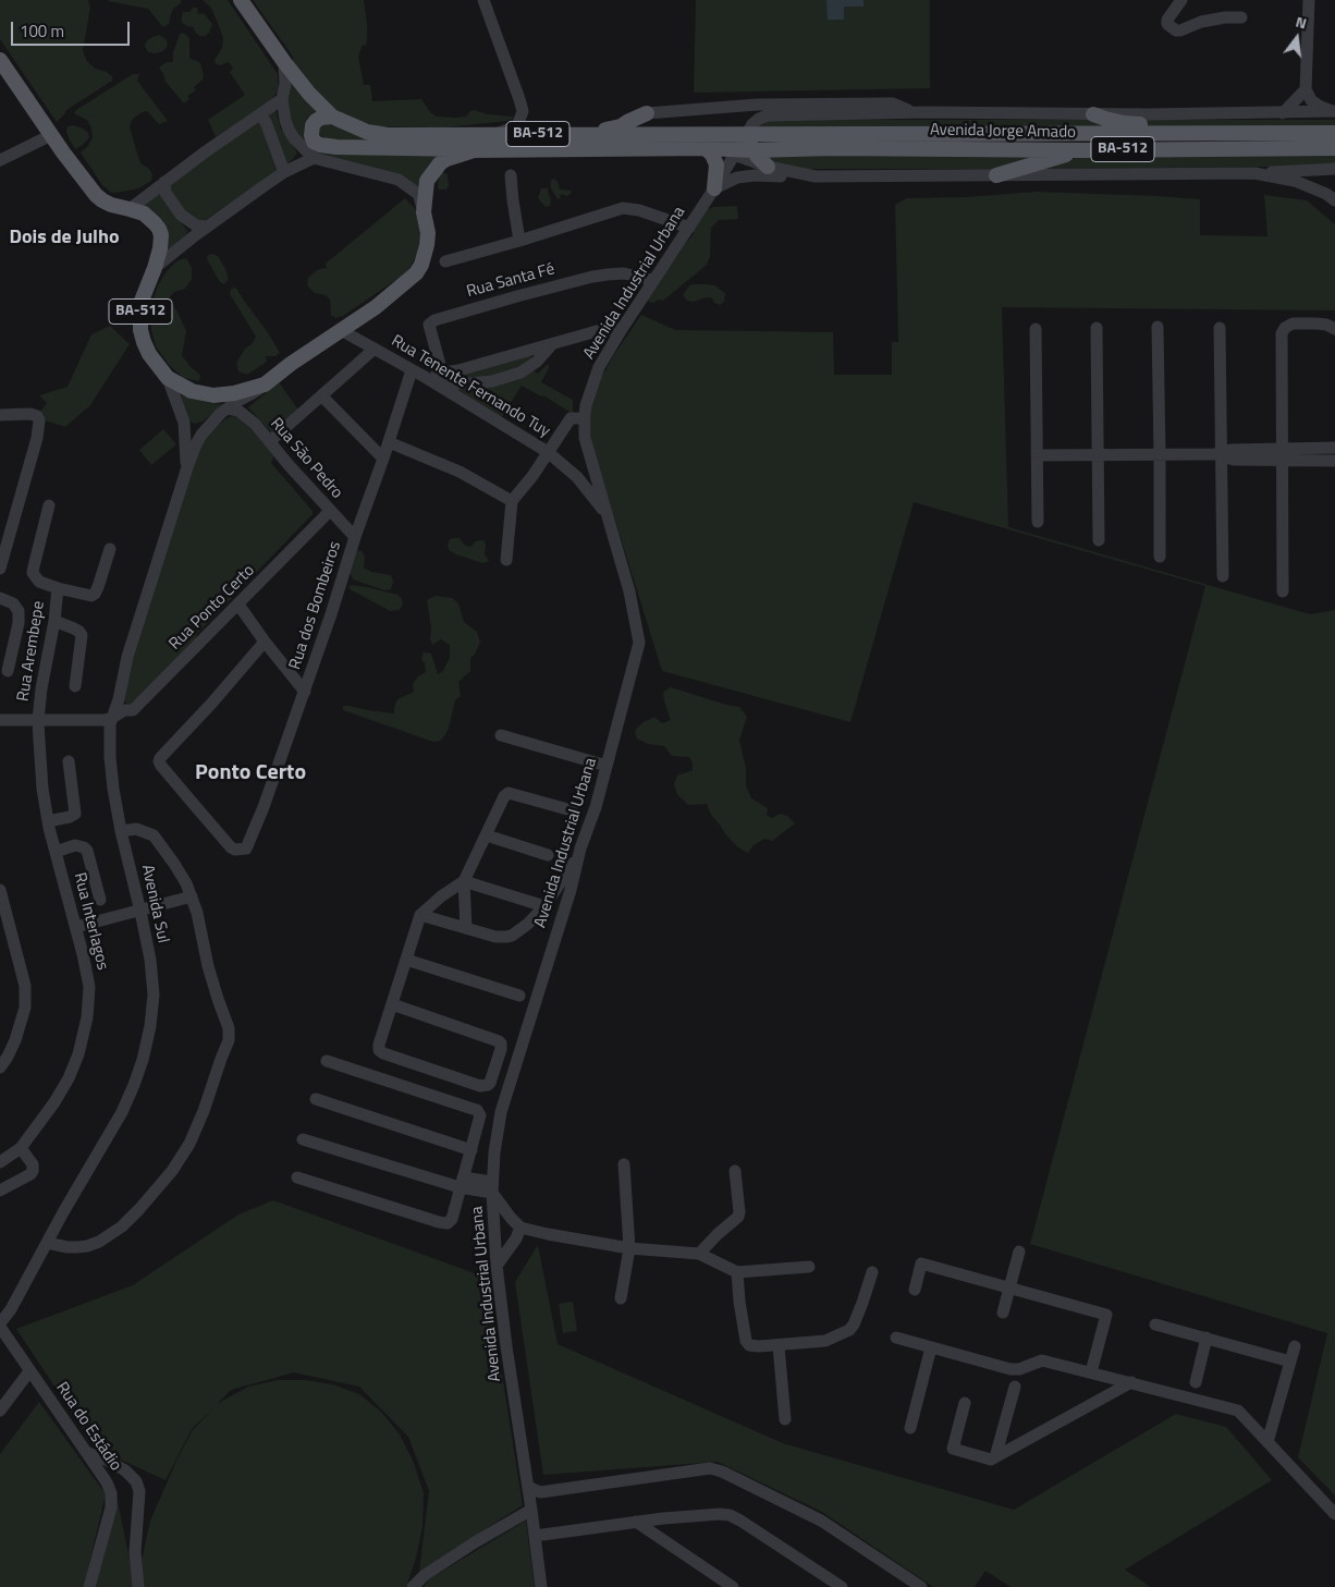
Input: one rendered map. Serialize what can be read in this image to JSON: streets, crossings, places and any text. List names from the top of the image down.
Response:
{
  "streets": {
    "main road": ["Avenida Jorge Amado", "BA-512"],
    "street": [
      "Rua Santa Fé",
      "Avenida Industrial Urbana",
      "Rua Tenente Fernando Tuy",
      "Rua São Pedro",
      "Rua dos Bombeiros",
      "Rua Ponto Certo",
      "Rua Arembepe",
      "Avenida Sul",
      "Rua Interlagos",
      "Rua do Estádio"
    ]
  },
  "crossings": [
    ["Avenida Jorge Amado", "BA-512"],
    ["Avenida Jorge Amado", "Avenida Industrial Urbana"],
    ["BA-512", "Rua Tenente Fernando Tuy"],
    ["BA-512", "Avenida Sul"],
    ["Rua Santa Fé", "Avenida Industrial Urbana"],
    ["Avenida Industrial Urbana", "Rua Tenente Fernando Tuy"],
    ["Rua Tenente Fernando Tuy", "Rua dos Bombeiros"],
    ["Rua São Pedro", "Rua dos Bombeiros"],
    ["Rua São Pedro", "Rua Ponto Certo"],
    ["Rua São Pedro", "Avenida Sul"],
    ["Rua Ponto Certo", "Rua Arembepe"],
    ["Rua Ponto Certo", "Avenida Sul"],
    ["Rua Ponto Certo", "Rua Interlagos"],
    ["Rua Arembepe", "Rua Interlagos"]
  ],
  "districts": ["Dois de Julho", "Ponto Certo"],
  "scale_bar": "100 m",
  "north": "top"
}
